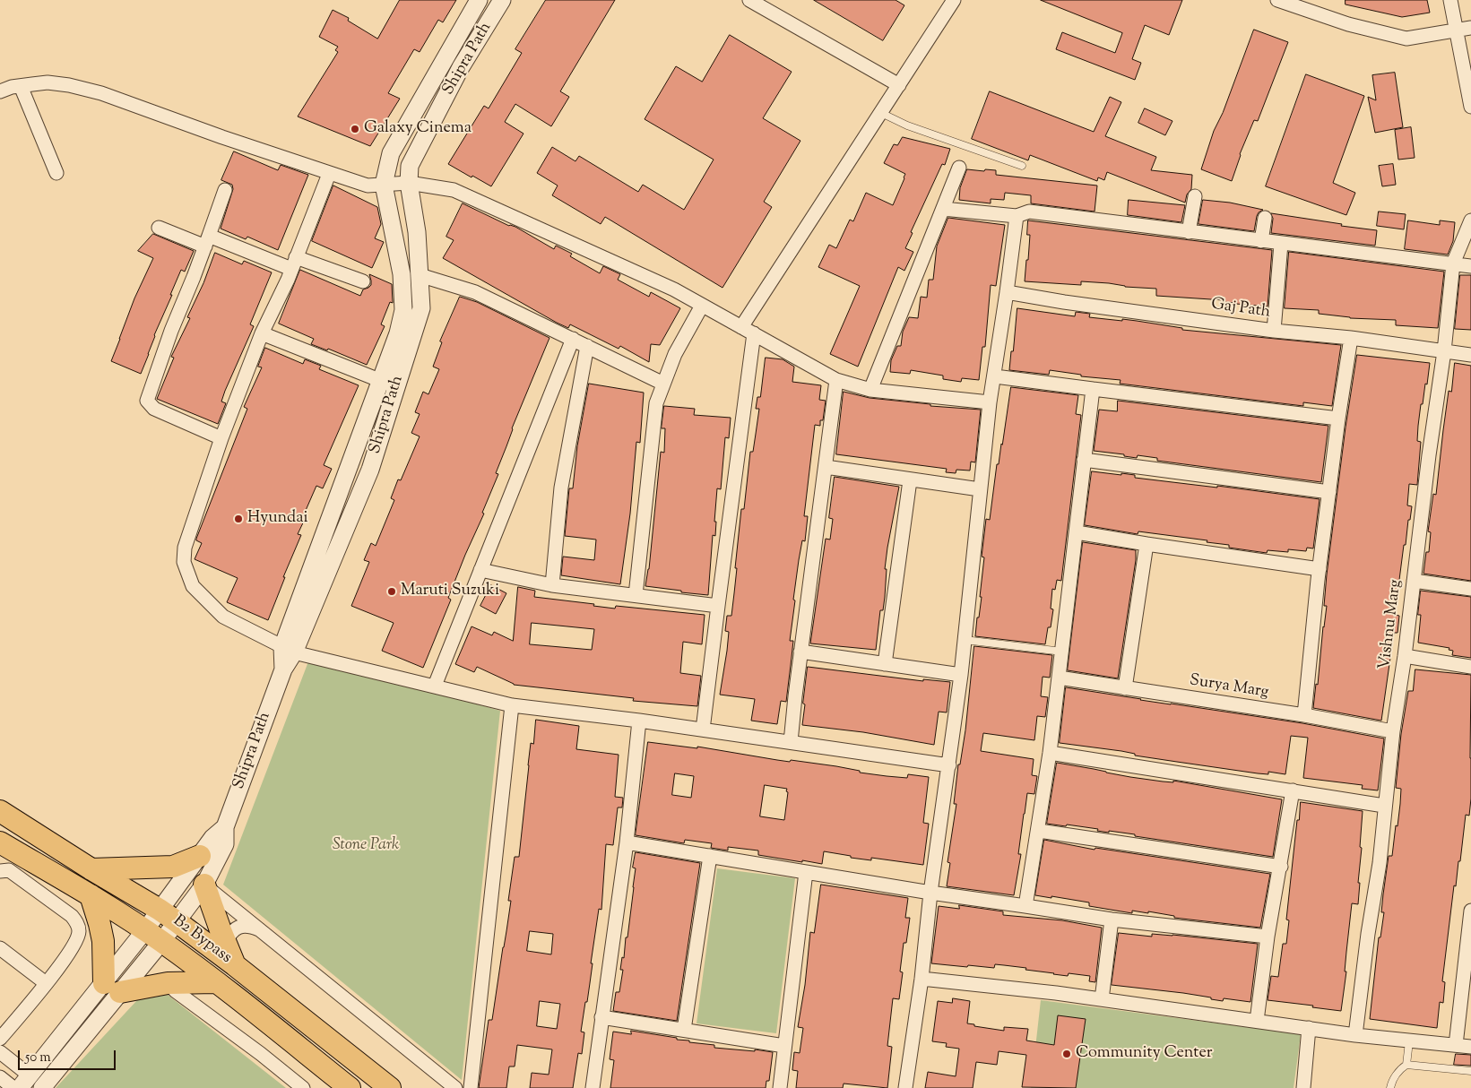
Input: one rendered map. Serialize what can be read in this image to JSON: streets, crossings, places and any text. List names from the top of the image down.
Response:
{
  "streets": {
    "main road": ["B2 Bypass"],
    "street": [
      "Shipra Path",
      "Gaj Path",
      "Vishnu Marg",
      "Surya Marg"
    ]
  },
  "crossings": [
    ["Shipra Path", "B2 Bypass"],
    ["Gaj Path", "Vishnu Marg"],
    ["Vishnu Marg", "Surya Marg"]
  ],
  "parks": ["Stone Park"],
  "places": [
    "Galaxy Cinema",
    "Hyundai",
    "Maruti Suzuki",
    "Community Center"
  ],
  "scale_bar": "50 m"
}
